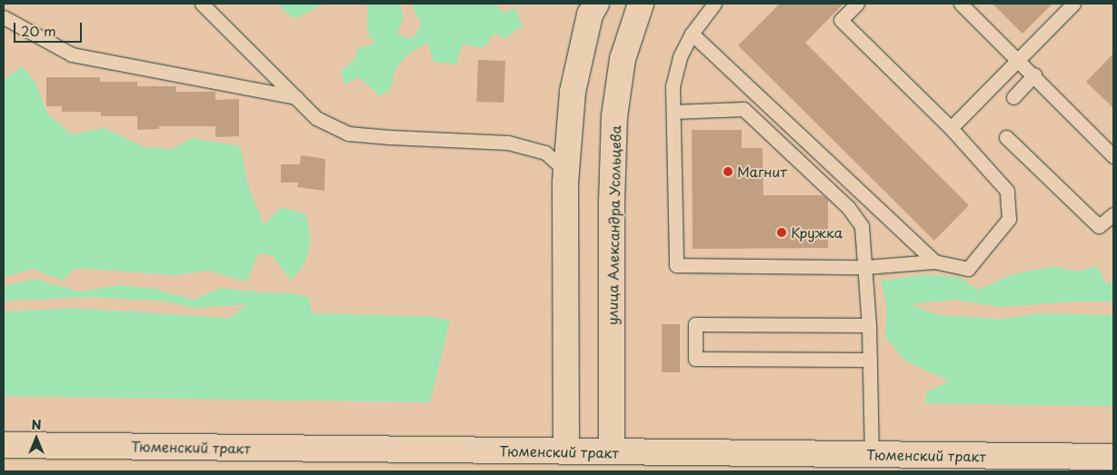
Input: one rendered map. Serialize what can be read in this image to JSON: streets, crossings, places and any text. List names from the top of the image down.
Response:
{
  "streets": {
    "main road": ["улица Александра Усольцева", "Тюменский тракт"]
  },
  "crossings": [
    ["улица Александра Усольцева", "Тюменский тракт"]
  ],
  "places": ["Магнит", "Кружка"],
  "scale_bar": "20 m",
  "north": "top"
}
